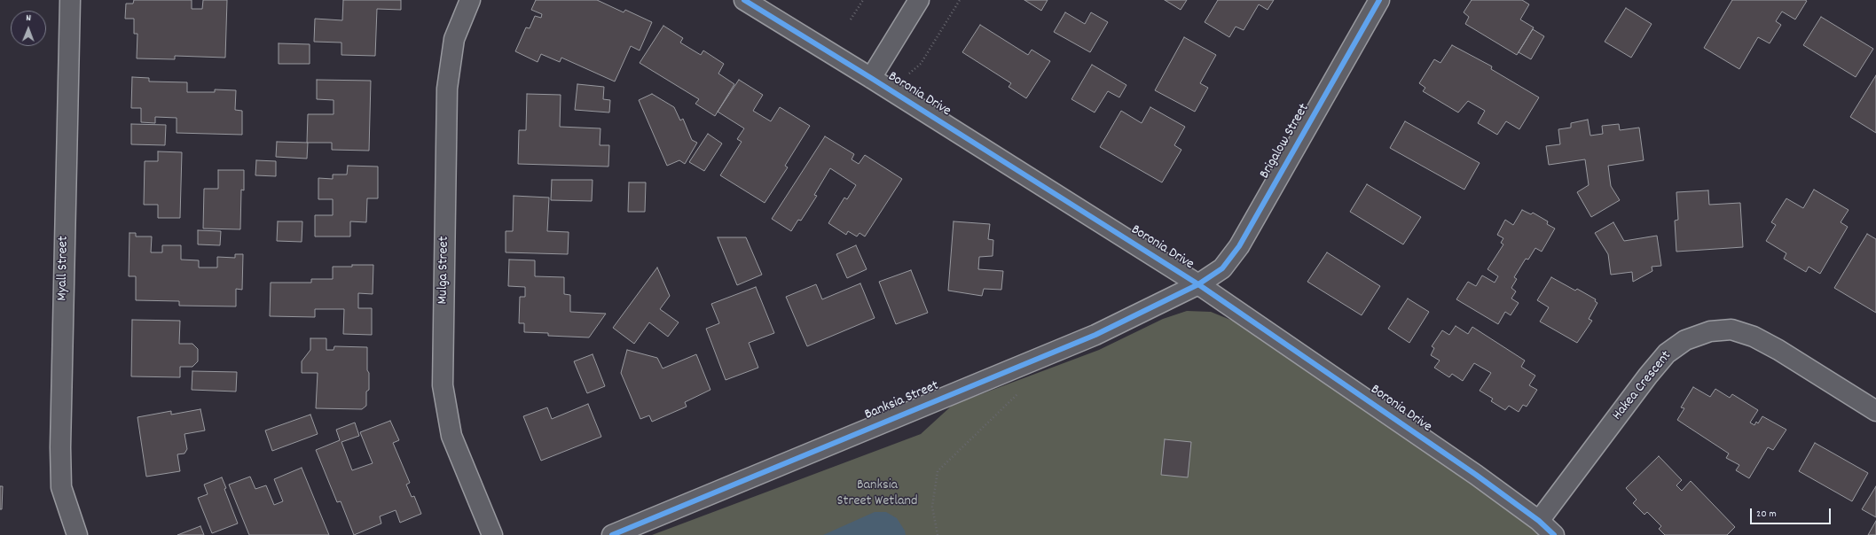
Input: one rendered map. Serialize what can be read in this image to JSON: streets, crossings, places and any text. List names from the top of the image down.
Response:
{
  "streets": {
    "street": [
      "Boronia Drive",
      "Brigalow Street",
      "Myall Street",
      "Mulga Street",
      "Hakea Crescent",
      "Banksia Street"
    ]
  },
  "crossings": [
    ["Boronia Drive", "Brigalow Street"],
    ["Boronia Drive", "Hakea Crescent"],
    ["Boronia Drive", "Banksia Street"],
    ["Brigalow Street", "Banksia Street"]
  ],
  "parks": ["Banksia Street Wetland"],
  "scale_bar": "20 m",
  "north": "top"
}
